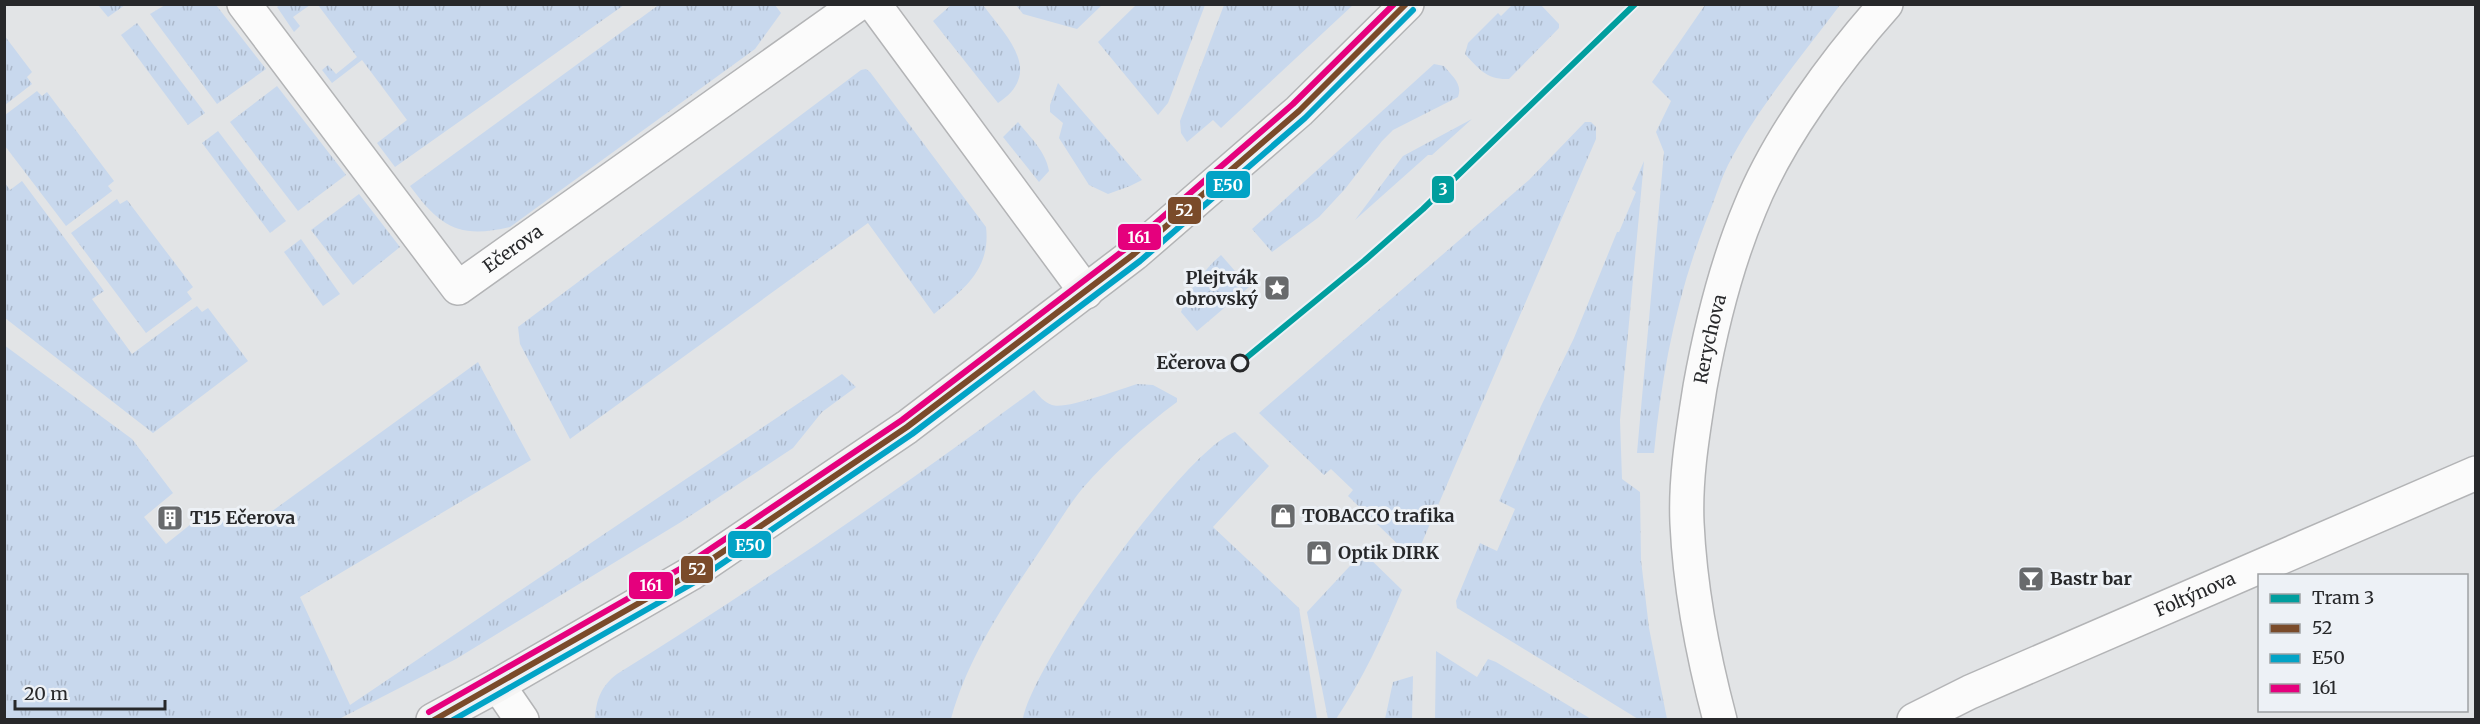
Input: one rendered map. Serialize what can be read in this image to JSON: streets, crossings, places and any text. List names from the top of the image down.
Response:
{
  "streets": {
    "street": ["Ečerova", "Rerychova", "Foltýnova"]
  },
  "places": {
    "place": ["Plejtvák obrovský"],
    "other": ["Ečerova"],
    "shop": ["TOBACCO trafika", "Optik DIRK"],
    "building": ["T15 Ečerova"],
    "bar": ["Bastr bar"]
  },
  "lines": [
    "tram line 3",
    "transit line 52",
    "transit line 161",
    "transit line E50"
  ],
  "legend": [
    "Tram 3",
    "52",
    "E50",
    "161"
  ],
  "scale_bar": "20 m"
}
